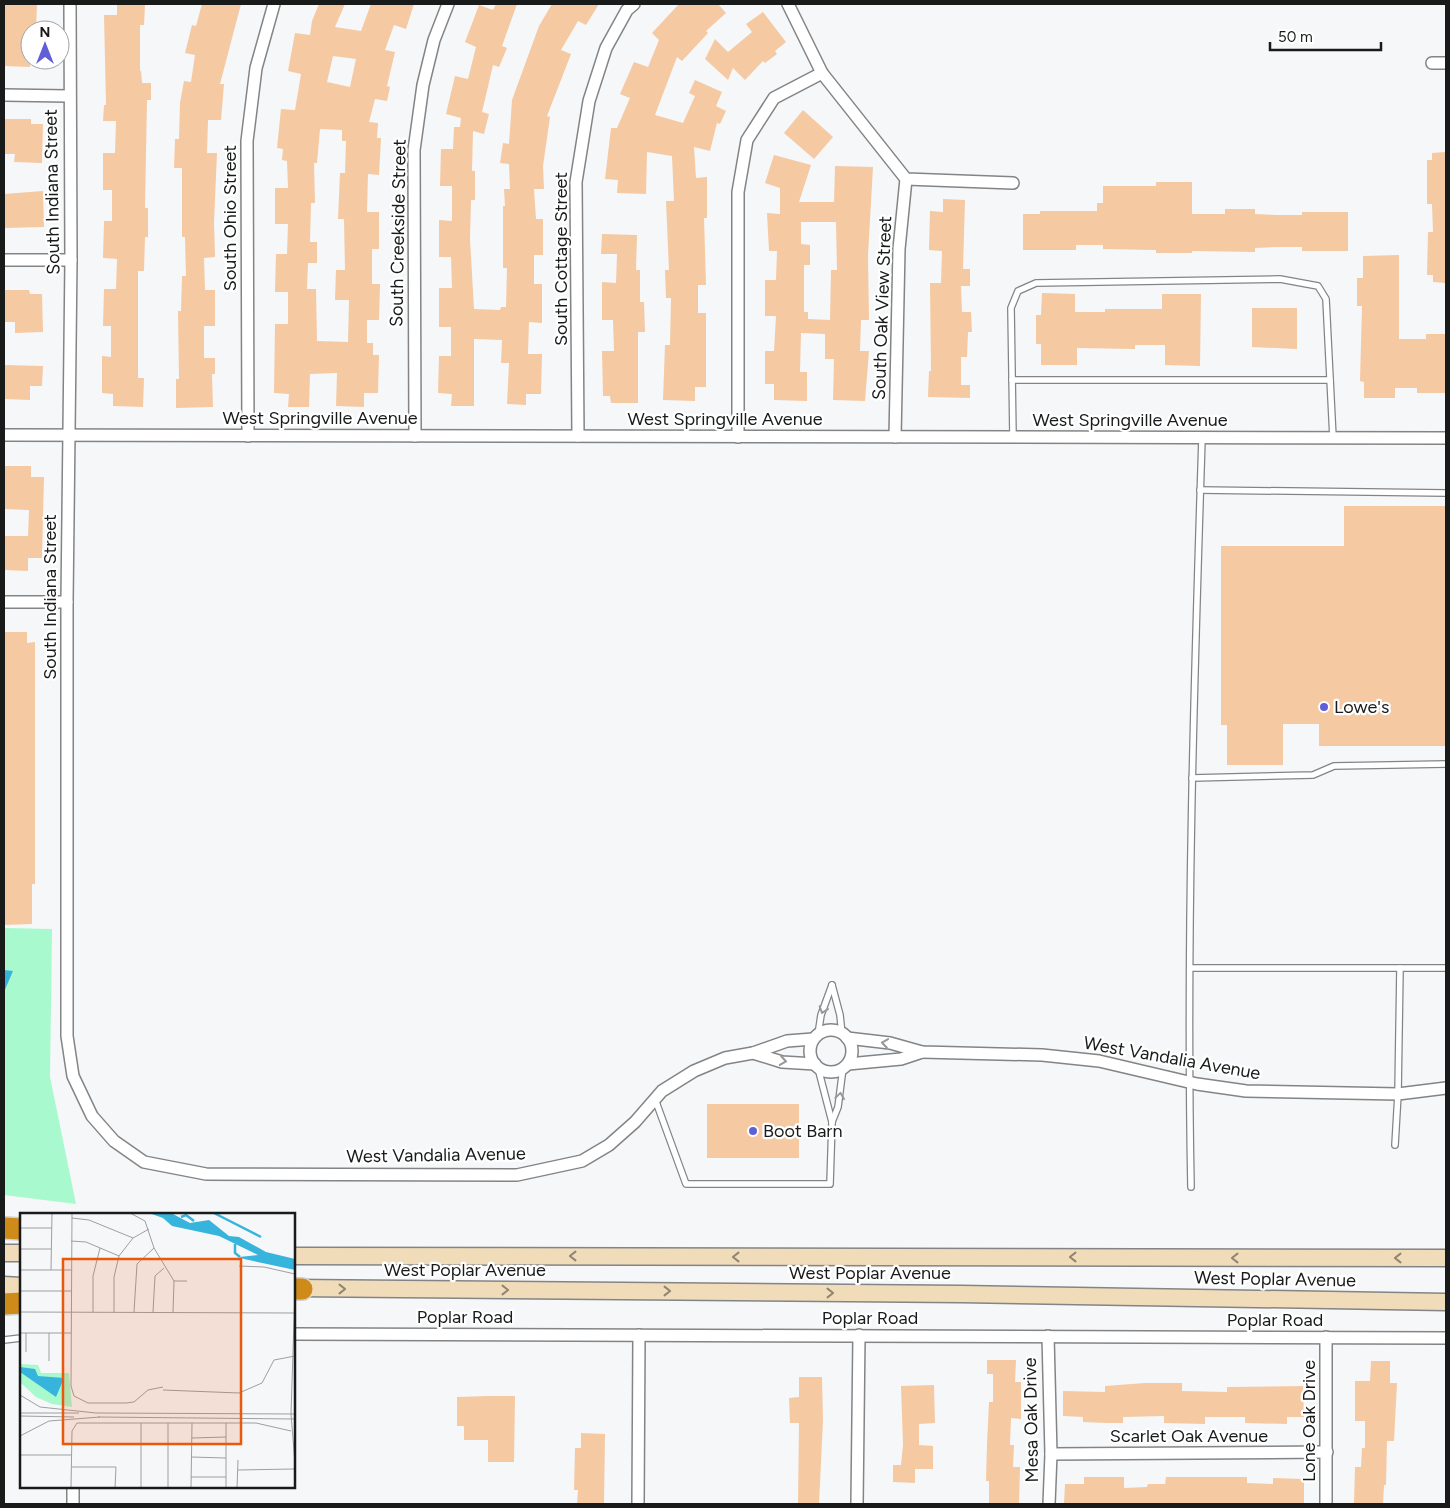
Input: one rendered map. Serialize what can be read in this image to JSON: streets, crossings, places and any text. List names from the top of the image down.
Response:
{
  "streets": {
    "main road": ["West Poplar Avenue"],
    "street": [
      "South Indiana Street",
      "South Ohio Street",
      "South Creekside Street",
      "South Cottage Street",
      "South Oak View Street",
      "West Springville Avenue",
      "West Vandalia Avenue",
      "Poplar Road",
      "Mesa Oak Drive",
      "Lone Oak Drive",
      "Scarlet Oak Avenue"
    ]
  },
  "crossings": [
    ["South Indiana Street", "West Springville Avenue"],
    ["South Indiana Street", "West Vandalia Avenue"],
    ["South Ohio Street", "West Springville Avenue"],
    ["South Creekside Street", "West Springville Avenue"],
    ["South Cottage Street", "West Springville Avenue"],
    ["South Oak View Street", "West Springville Avenue"],
    ["Poplar Road", "Mesa Oak Drive"],
    ["Poplar Road", "Lone Oak Drive"],
    ["Mesa Oak Drive", "Scarlet Oak Avenue"],
    ["Lone Oak Drive", "Scarlet Oak Avenue"]
  ],
  "places": ["Lowe's", "Boot Barn"],
  "scale_bar": "50 m",
  "north": "top"
}
